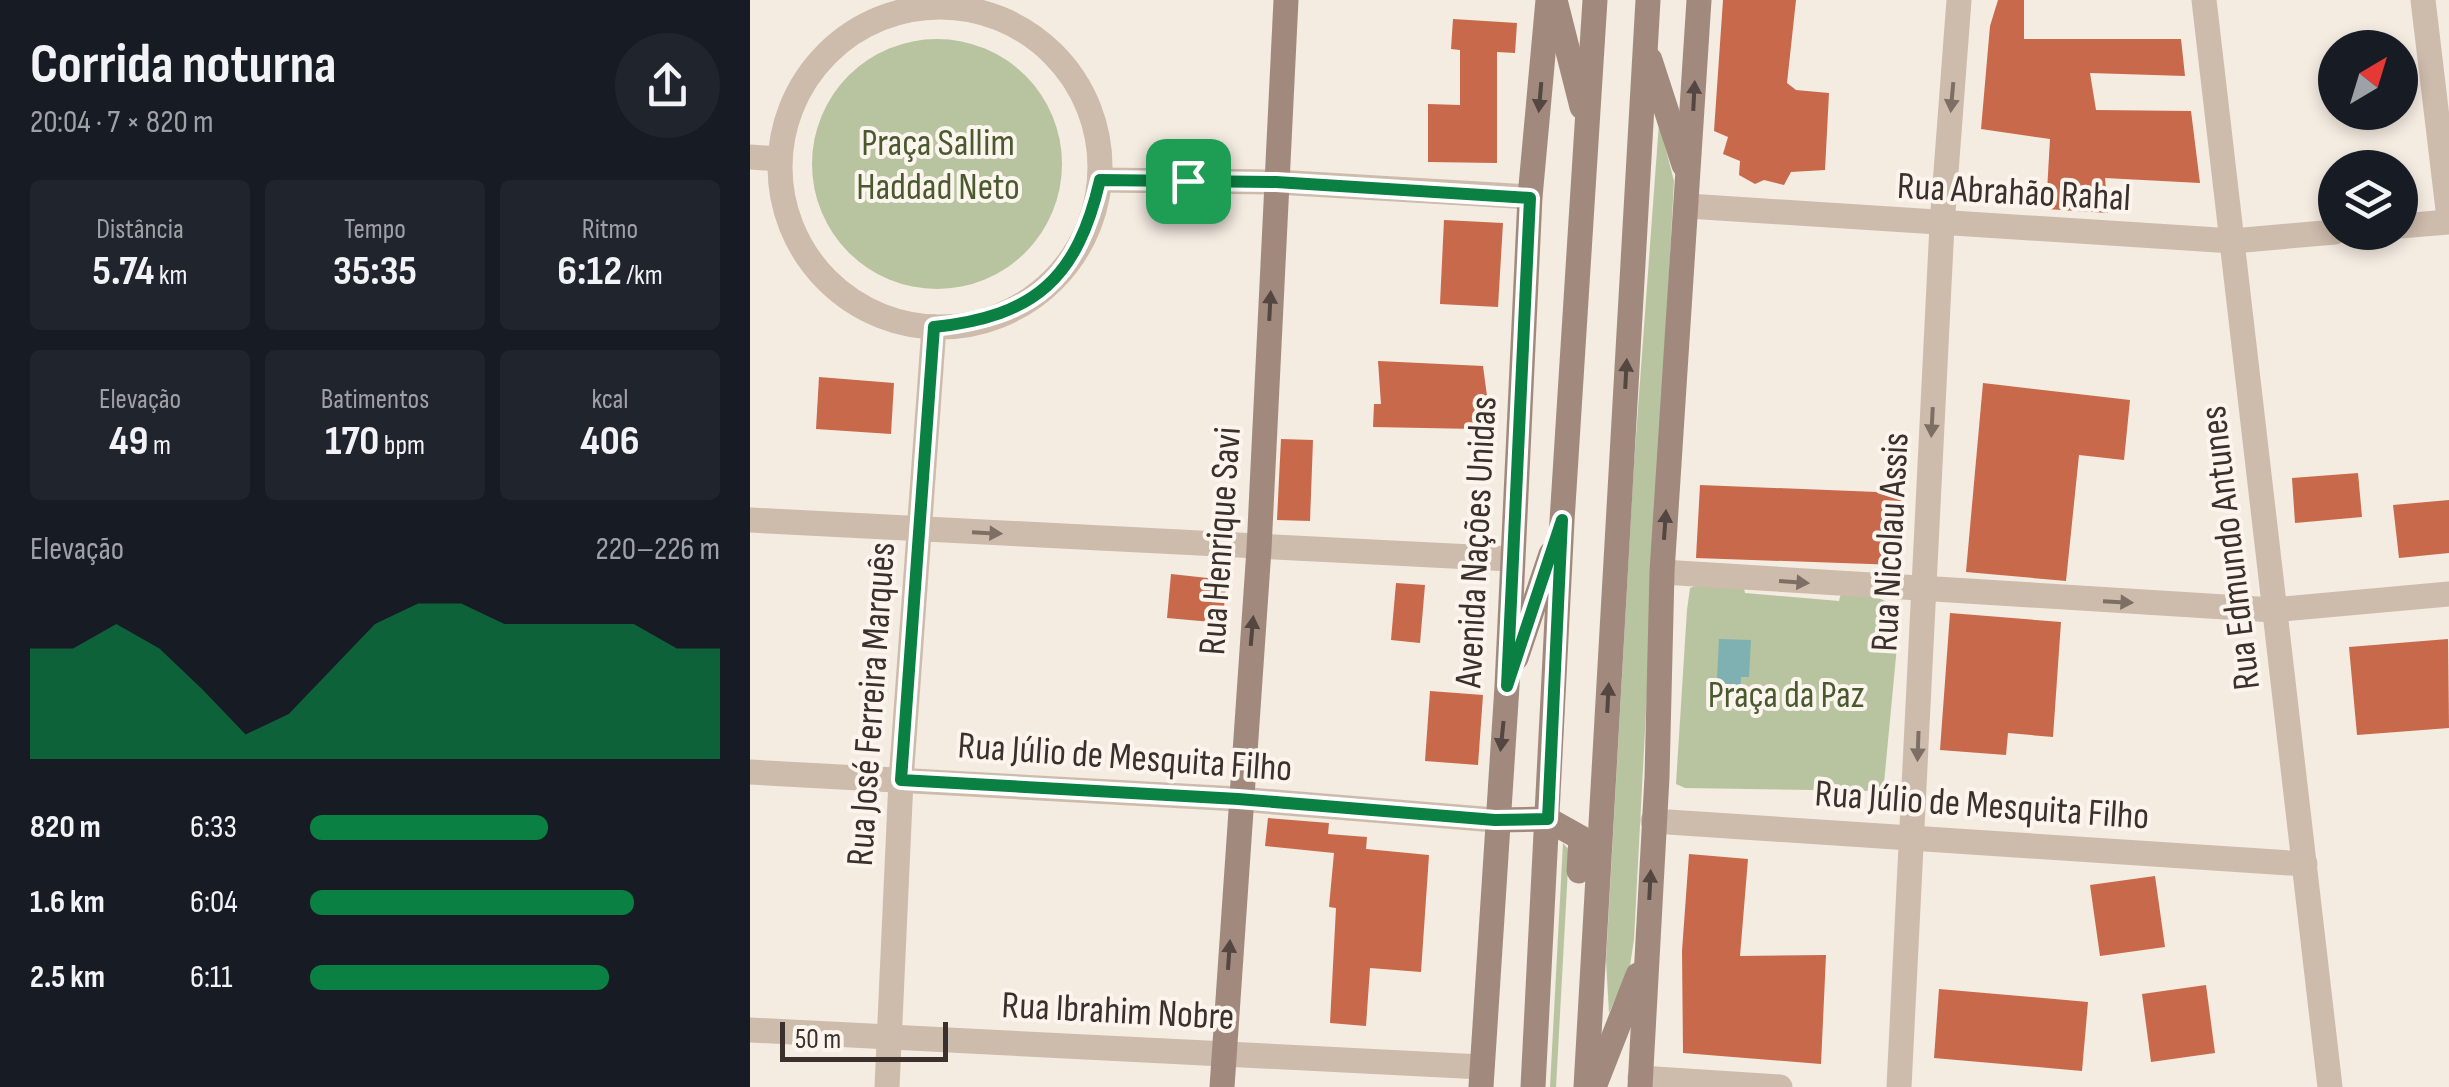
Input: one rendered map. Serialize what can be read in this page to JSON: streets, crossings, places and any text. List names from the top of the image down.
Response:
{
  "streets": {
    "street": [
      "Rua Abrahão Rahal",
      "Rua Henrique Savi",
      "Avenida Nações Unidas",
      "Rua Nicolau Assis",
      "Rua Edmundo Antunes",
      "Rua José Ferreira Marquês",
      "Rua Júlio de Mesquita Filho",
      "Rua Ibrahim Nobre"
    ]
  },
  "crossings": [
    ["Rua Abrahão Rahal", "Rua Nicolau Assis"],
    ["Rua Abrahão Rahal", "Rua Edmundo Antunes"],
    ["Rua Henrique Savi", "Rua Júlio de Mesquita Filho"],
    ["Rua Henrique Savi", "Rua Ibrahim Nobre"],
    ["Avenida Nações Unidas", "Rua Júlio de Mesquita Filho"],
    ["Avenida Nações Unidas", "Rua Ibrahim Nobre"],
    ["Rua Nicolau Assis", "Rua Júlio de Mesquita Filho"],
    ["Rua Edmundo Antunes", "Rua Júlio de Mesquita Filho"],
    ["Rua José Ferreira Marquês", "Rua Júlio de Mesquita Filho"],
    ["Rua José Ferreira Marquês", "Rua Ibrahim Nobre"]
  ],
  "one_way": ["Rua Henrique Savi", "Rua Nicolau Assis"],
  "parks": ["Praça Sallim Haddad Neto", "Praça da Paz"],
  "scale_bar": "50 m",
  "north": "top right",
  "page": {
    "heading": ["Corrida noturna", "20:04 · 7 × 820 m"],
    "stats": [
      ["Distância", "5.74 km"],
      ["Tempo", "35:35"],
      ["Ritmo", "6:12 /km"],
      ["Elevação", "49 m"],
      ["Batimentos", "170 bpm"],
      ["kcal", "406"]
    ],
    "chart": ["Elevação", "220–226 m"],
    "list": [
      {
        "name": "820 m",
        "note": "6:33"
      },
      {
        "name": "1.6 km",
        "note": "6:04"
      },
      {
        "name": "2.5 km",
        "note": "6:11"
      }
    ],
    "scale": "50 m"
  }
}
